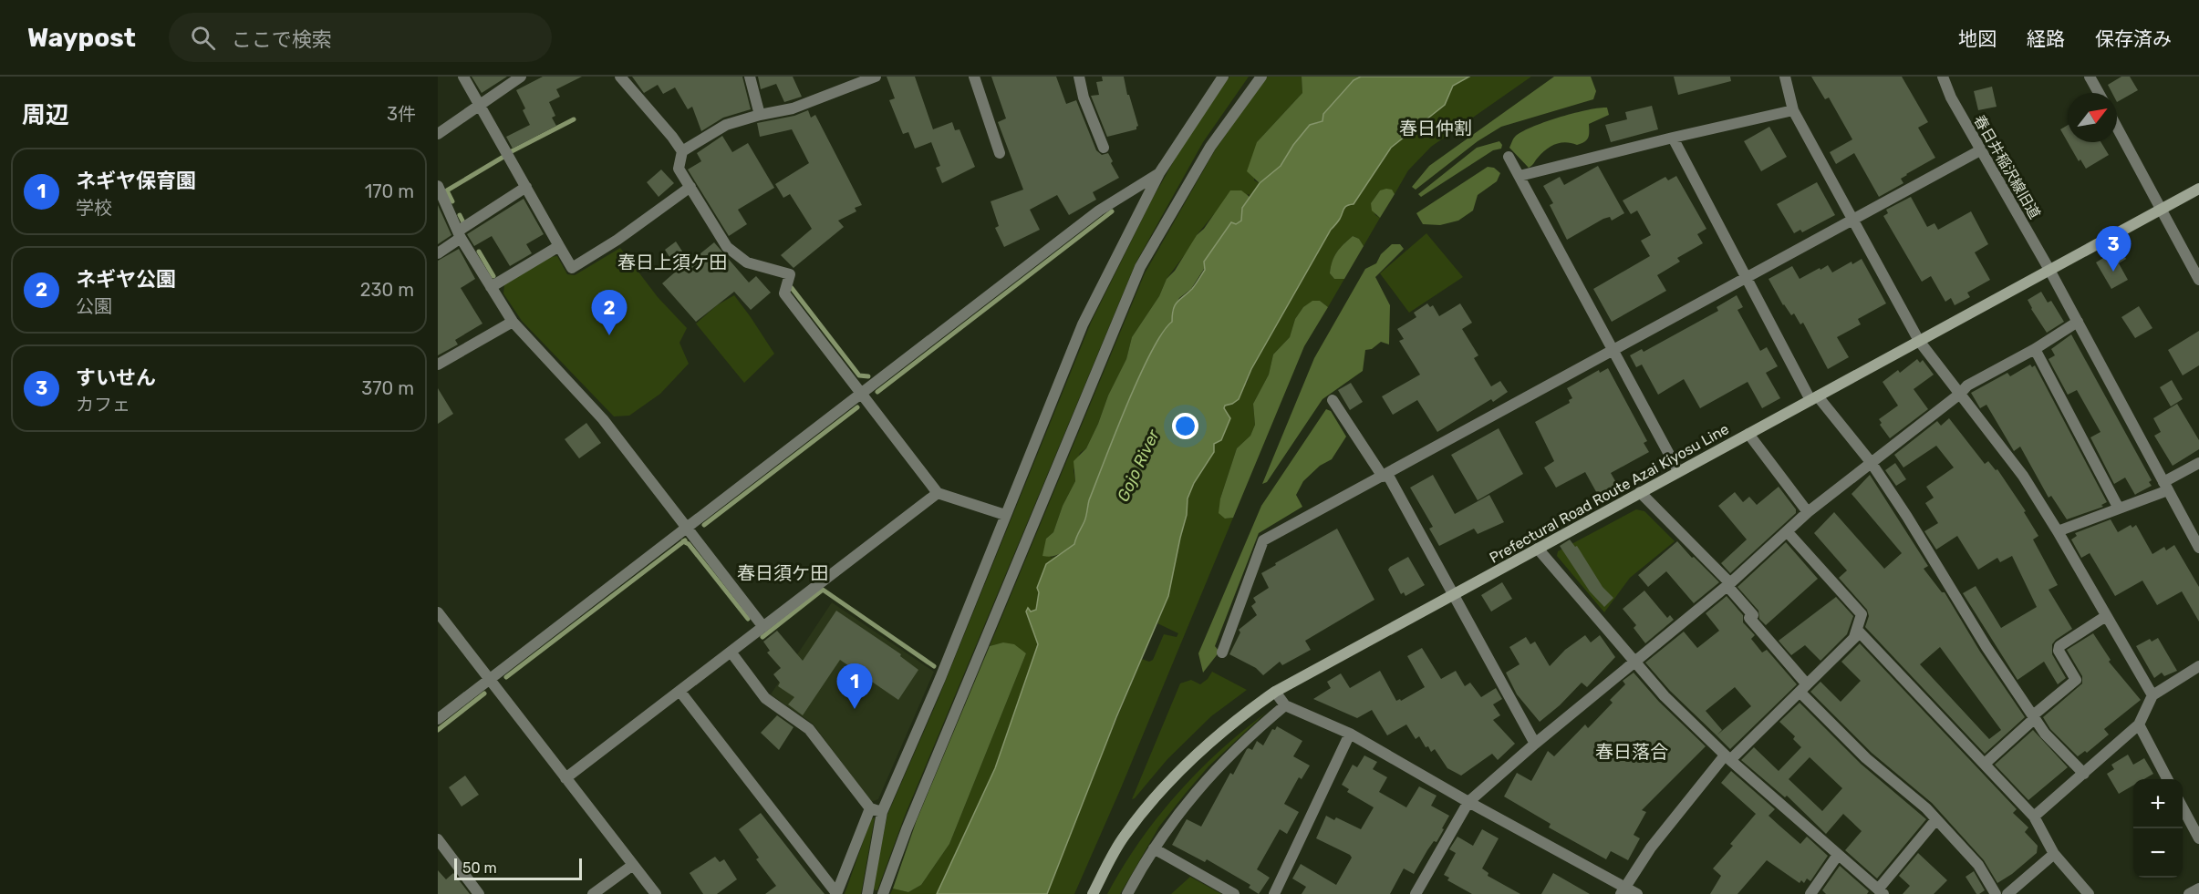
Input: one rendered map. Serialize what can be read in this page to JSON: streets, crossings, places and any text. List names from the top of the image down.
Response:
{
  "streets": {
    "main road": ["Prefectural Road Route Azai Kiyosu Line"],
    "street": ["春日井稲沢線旧道"]
  },
  "crossings": [
    ["春日井稲沢線旧道", "Prefectural Road Route Azai Kiyosu Line"]
  ],
  "districts": [
    "春日仲割",
    "春日上須ケ田",
    "春日須ケ田",
    "春日落合"
  ],
  "water": ["Gojo River"],
  "scale_bar": "50 m",
  "north": "top right",
  "page": {
    "header": "Waypost",
    "search": "ここで検索",
    "nav": ["地図", "経路", "保存済み"],
    "heading": ["周辺", "3件"],
    "list": [
      {
        "mark": "1",
        "name": "ネギヤ保育園",
        "note": "学校",
        "value": "170 m"
      },
      {
        "mark": "2",
        "name": "ネギヤ公園",
        "note": "公園",
        "value": "230 m"
      },
      {
        "mark": "3",
        "name": "すいせん",
        "note": "カフェ",
        "value": "370 m"
      }
    ],
    "pins": ["3", "2", "1"],
    "map_buttons": ["+", "−"],
    "scale": "50 m"
  }
}
